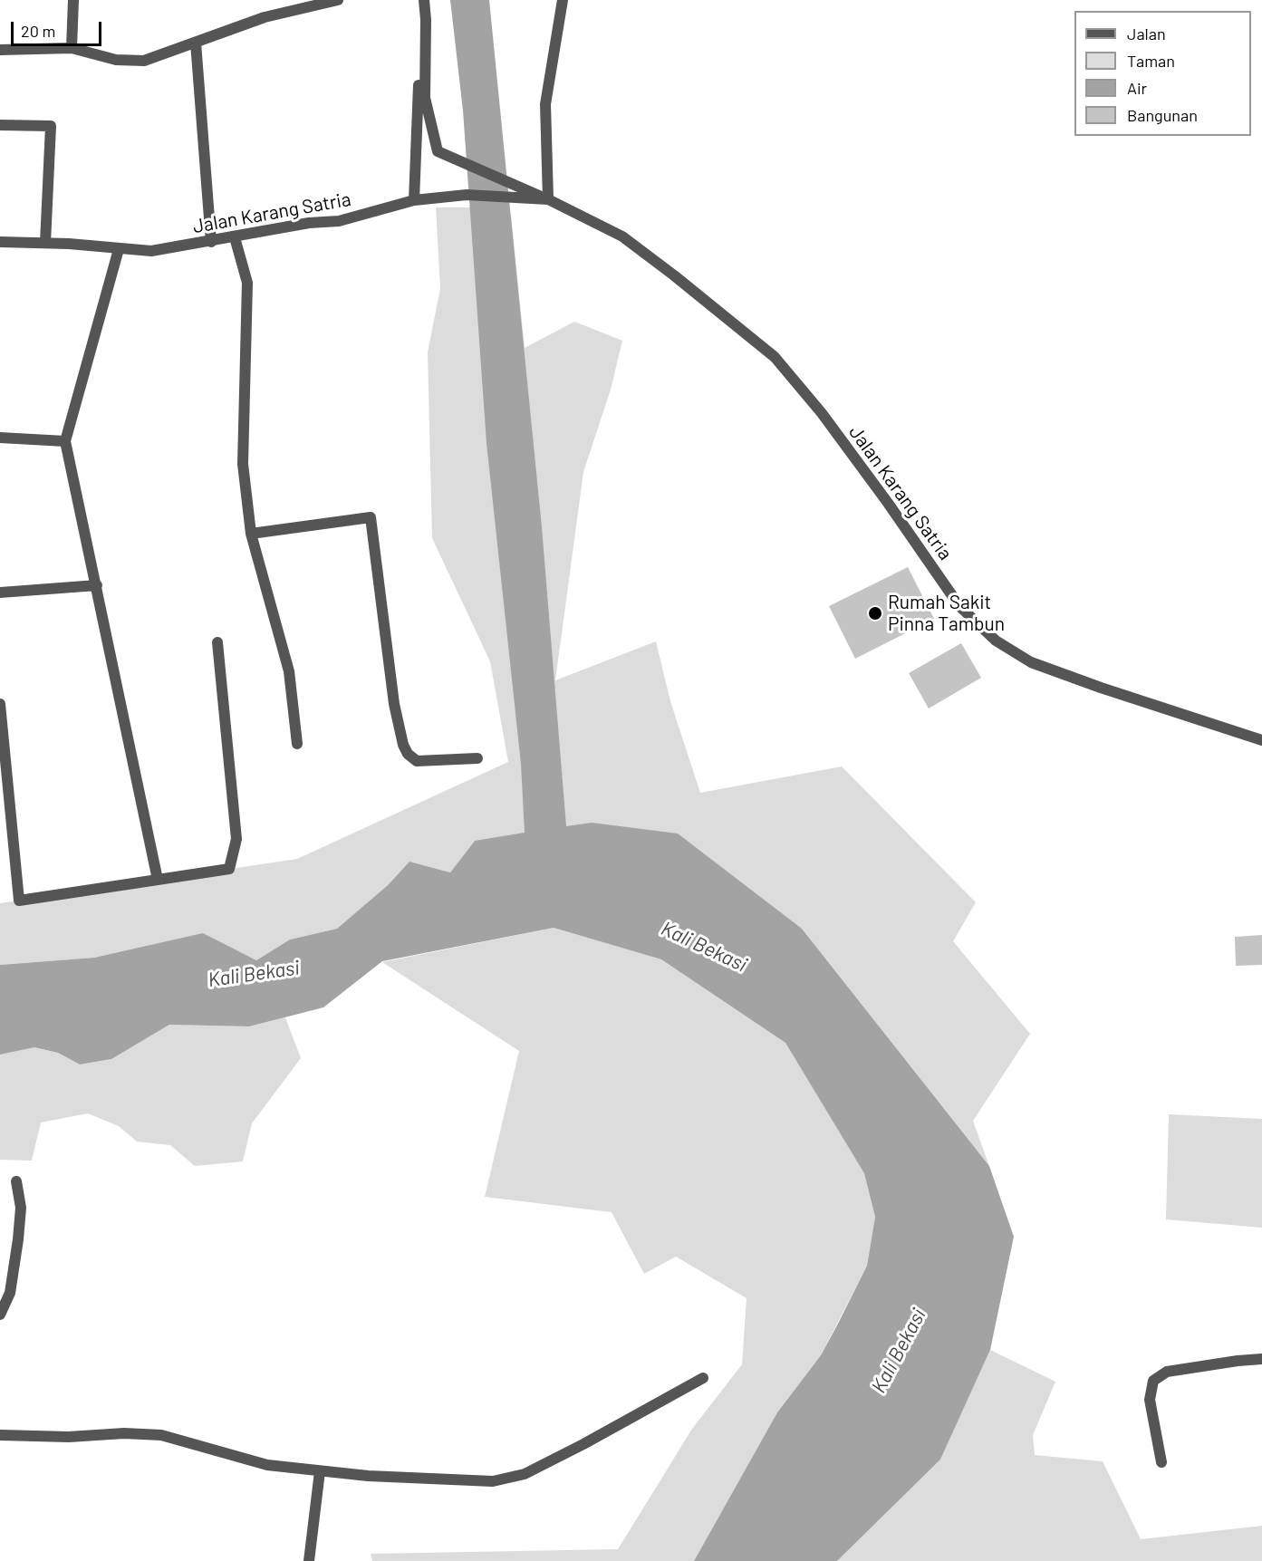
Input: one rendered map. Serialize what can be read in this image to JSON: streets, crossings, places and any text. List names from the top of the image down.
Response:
{
  "streets": {
    "street": ["Jalan Karang Satria"]
  },
  "water": ["Kali Bekasi"],
  "places": ["Rumah Sakit Pinna Tambun"],
  "legend": [
    "Jalan",
    "Taman",
    "Air",
    "Bangunan"
  ],
  "scale_bar": "20 m"
}
